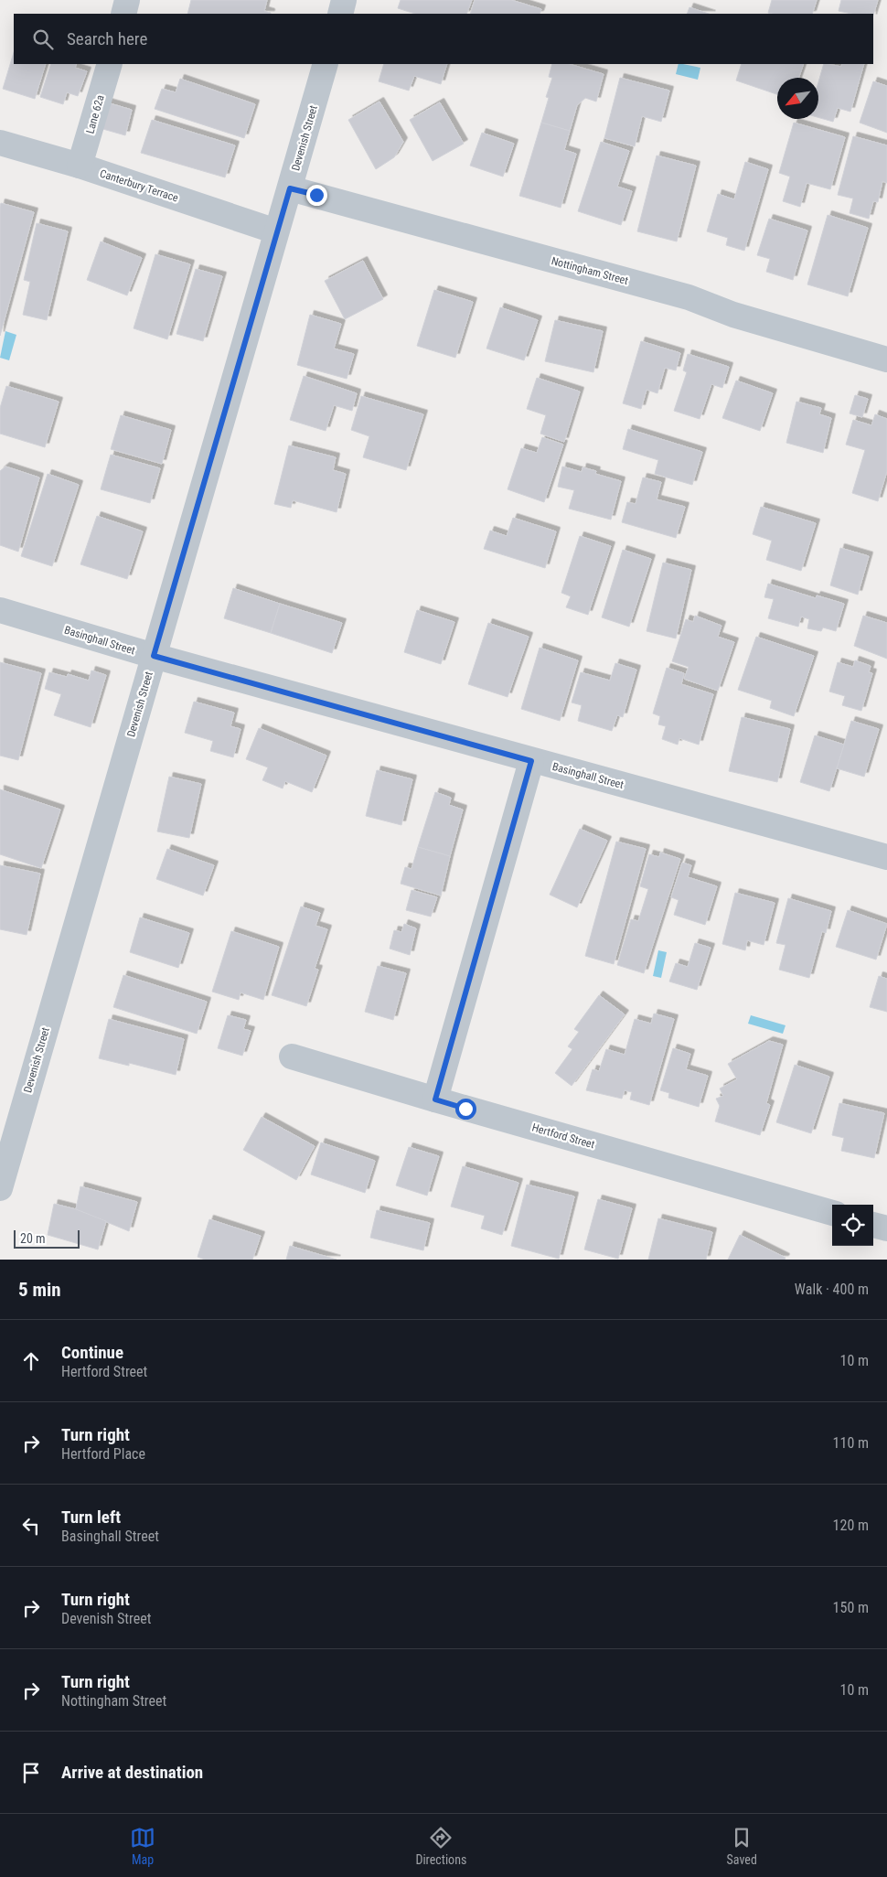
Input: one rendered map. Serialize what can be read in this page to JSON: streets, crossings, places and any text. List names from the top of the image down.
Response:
{
  "streets": {
    "street": [
      "Lane 62a",
      "Devenish Street",
      "Canterbury Terrace",
      "Nottingham Street",
      "Basinghall Street",
      "Hertford Street"
    ]
  },
  "crossings": [
    ["Lane 62a", "Canterbury Terrace"],
    ["Devenish Street", "Canterbury Terrace"],
    ["Devenish Street", "Nottingham Street"],
    ["Devenish Street", "Basinghall Street"]
  ],
  "scale_bar": "20 m",
  "north": "bottom left",
  "page": {
    "search": "Search here",
    "scale": "20 m",
    "heading": ["5 min", "Walk · 400 m"],
    "list": [
      ["Continue", "Hertford Street", "10 m"],
      ["Turn right", "Hertford Place", "110 m"],
      ["Turn left", "Basinghall Street", "120 m"],
      ["Turn right", "Devenish Street", "150 m"],
      ["Turn right", "Nottingham Street", "10 m"],
      "Arrive at destination"
    ],
    "nav": ["Map", "Directions", "Saved"]
  }
}
